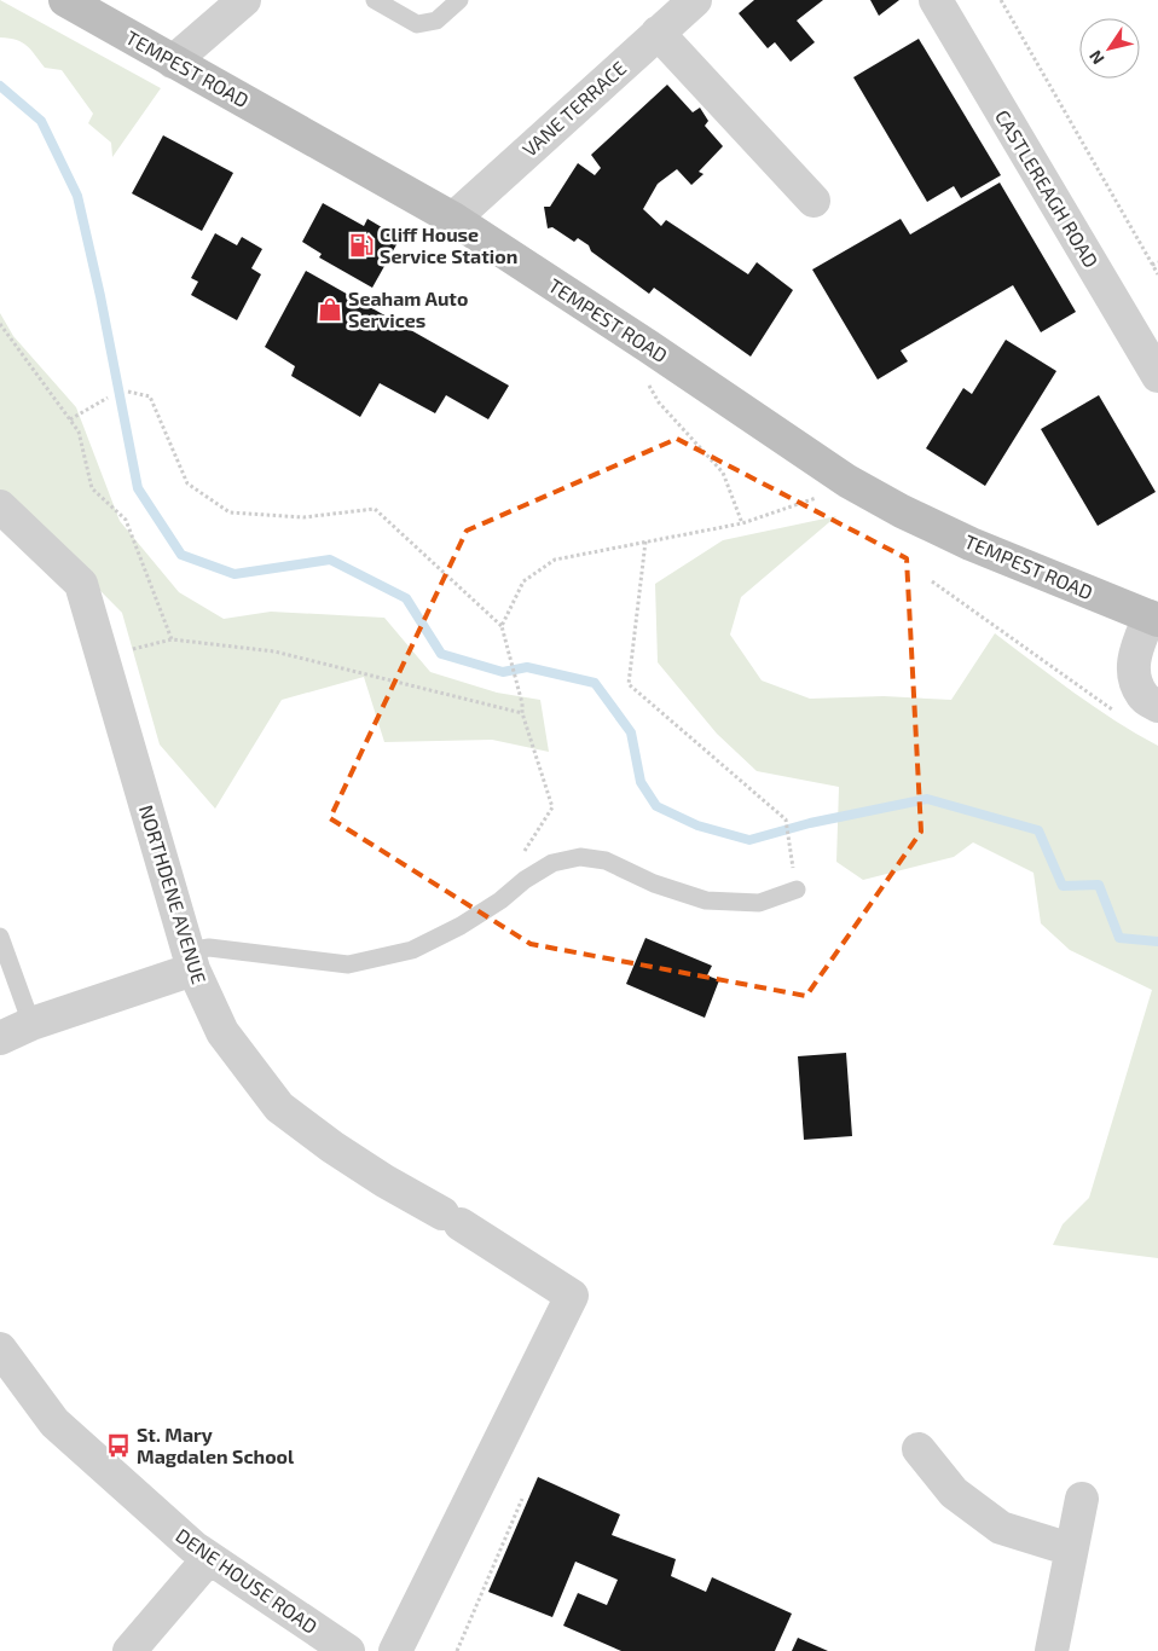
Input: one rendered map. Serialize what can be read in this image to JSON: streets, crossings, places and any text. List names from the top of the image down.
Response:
{
  "streets": {
    "main road": ["TEMPEST ROAD"],
    "street": [
      "VANE TERRACE",
      "CASTLEREAGH ROAD",
      "NORTHDENE AVENUE",
      "DENE HOUSE ROAD"
    ]
  },
  "crossings": [
    ["TEMPEST ROAD", "VANE TERRACE"]
  ],
  "places": {
    "fuel station": ["Cliff House Service Station"],
    "shop": ["Seaham Auto Services"],
    "bus stop": ["St. Mary Magdalen School"]
  },
  "north": "bottom left"
}
